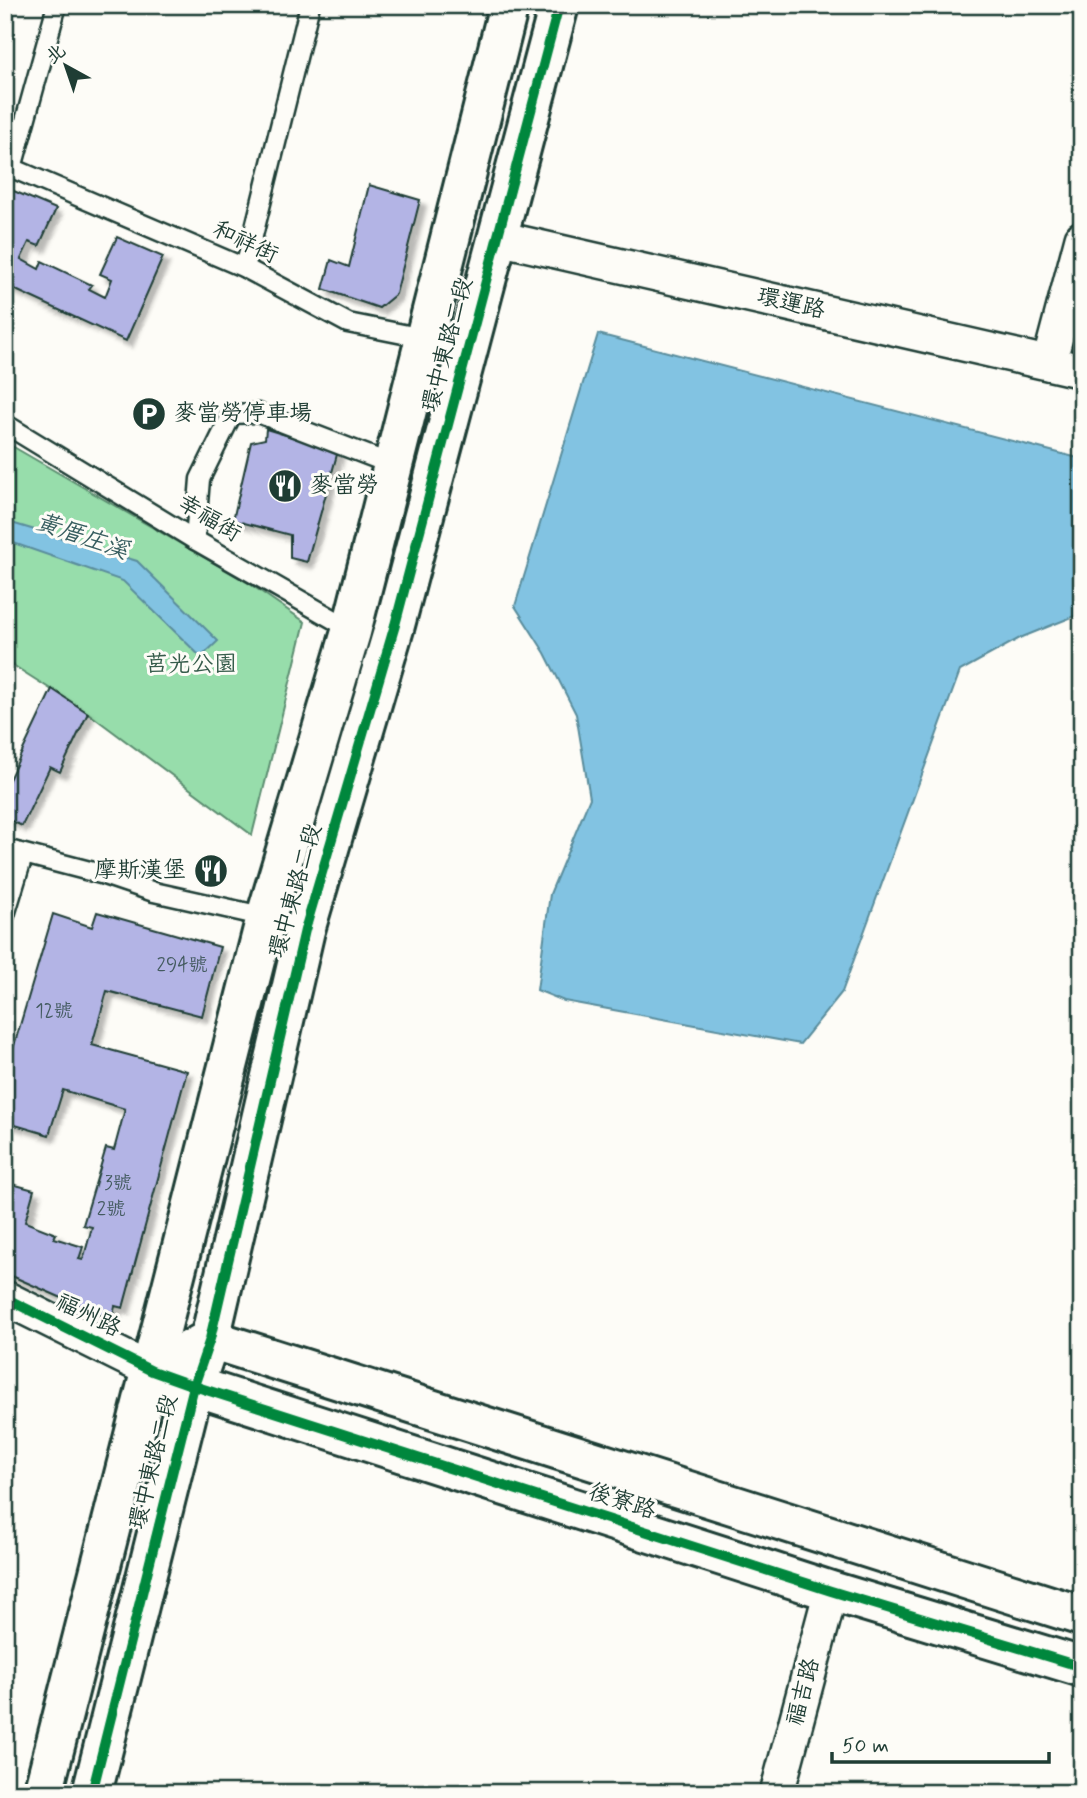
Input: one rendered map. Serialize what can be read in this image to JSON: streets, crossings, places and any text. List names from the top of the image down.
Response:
{
  "streets": {
    "street": [
      "環運路",
      "環中東路二段",
      "福州路",
      "後寮路",
      "福吉路"
    ],
    "lane": ["和祥街", "幸福街"]
  },
  "crossings": [
    ["和祥街", "環中東路二段"],
    ["環運路", "環中東路二段"],
    ["環中東路二段", "幸福街"],
    ["環中東路二段", "福州路"],
    ["環中東路二段", "後寮路"],
    ["福州路", "後寮路"],
    ["後寮路", "福吉路"]
  ],
  "water": ["黃厝庄溪"],
  "parks": ["莒光公園"],
  "places": {
    "parking": ["麥當勞停車場"],
    "restaurant": ["麥當勞", "摩斯漢堡"]
  },
  "house_numbers": [
    "294號",
    "12號",
    "3號",
    "2號"
  ],
  "scale_bar": "50 m",
  "north": "top left"
}
